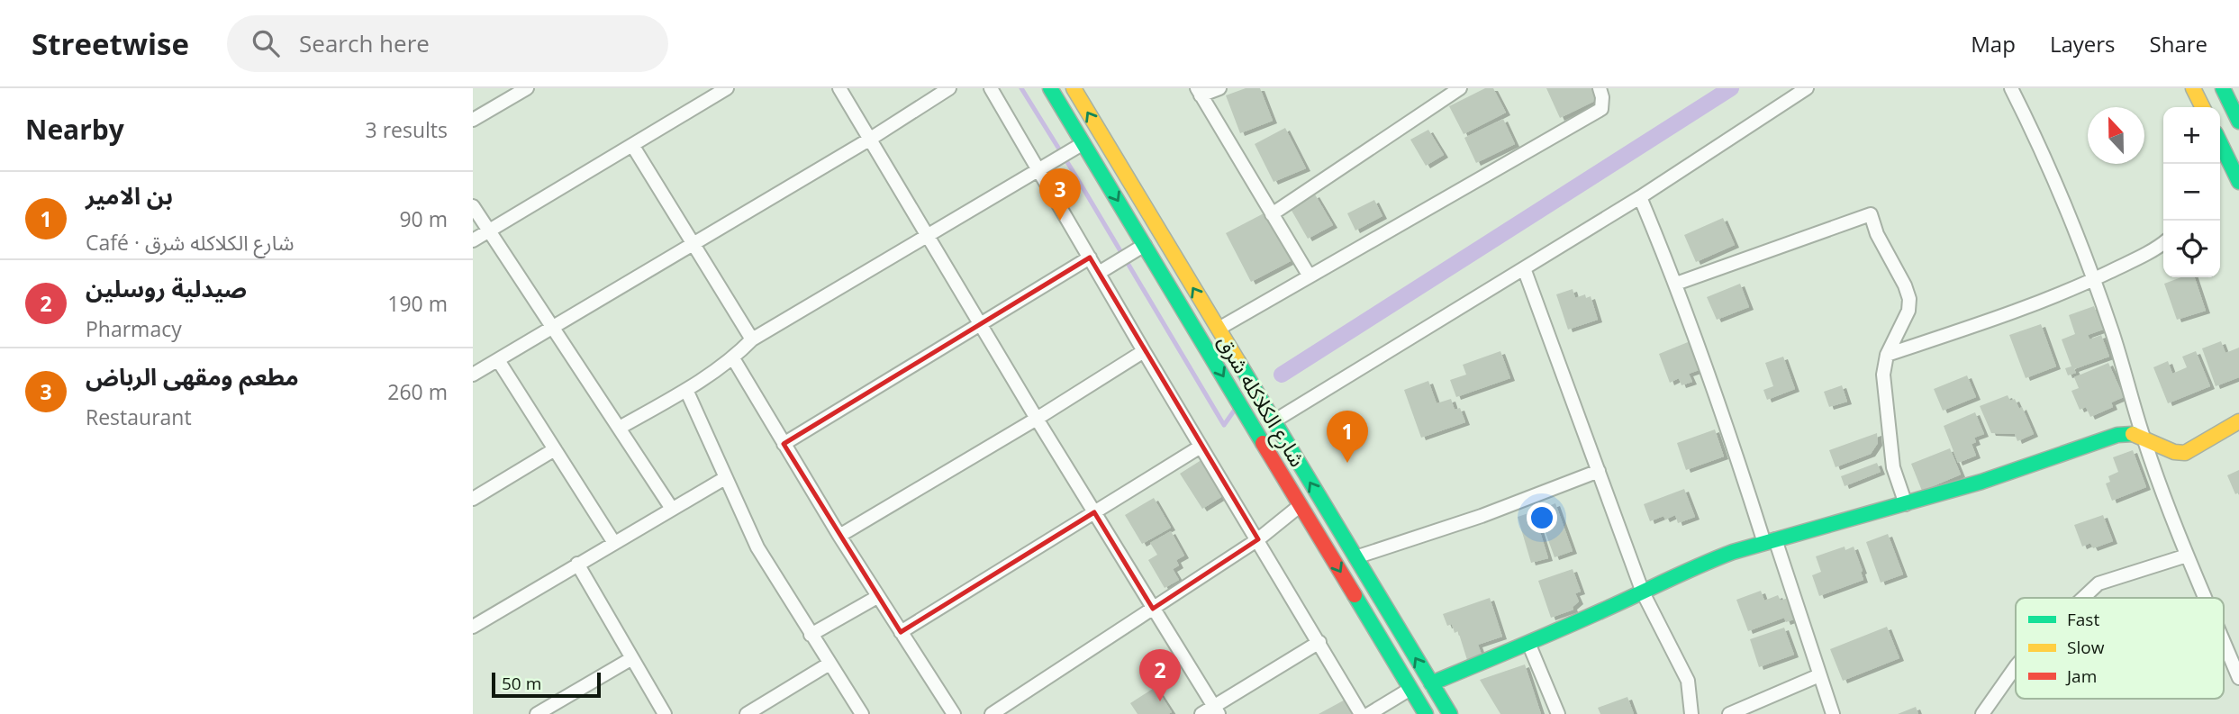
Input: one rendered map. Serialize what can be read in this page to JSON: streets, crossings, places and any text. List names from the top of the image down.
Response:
{
  "streets": {
    "main road": ["شارع الكلاكله شرق"]
  },
  "legend": ["Fast", "Slow", "Jam"],
  "scale_bar": "50 m",
  "north": "top",
  "page": {
    "header": "Streetwise",
    "search": "Search here",
    "nav": ["Map", "Layers", "Share"],
    "heading": ["Nearby", "3 results"],
    "map_buttons": ["+", "−"],
    "pins": ["3", "1", "2"],
    "list": [
      {
        "mark": "1",
        "name": "بن الامير",
        "note": "Café · شارع الكلاكله شرق",
        "value": "90 m"
      },
      {
        "mark": "2",
        "name": "صيدلية روسلين",
        "note": "Pharmacy",
        "value": "190 m"
      },
      {
        "mark": "3",
        "name": "مطعم ومقهى الرباض",
        "note": "Restaurant",
        "value": "260 m"
      }
    ],
    "scale": "50 m"
  }
}
